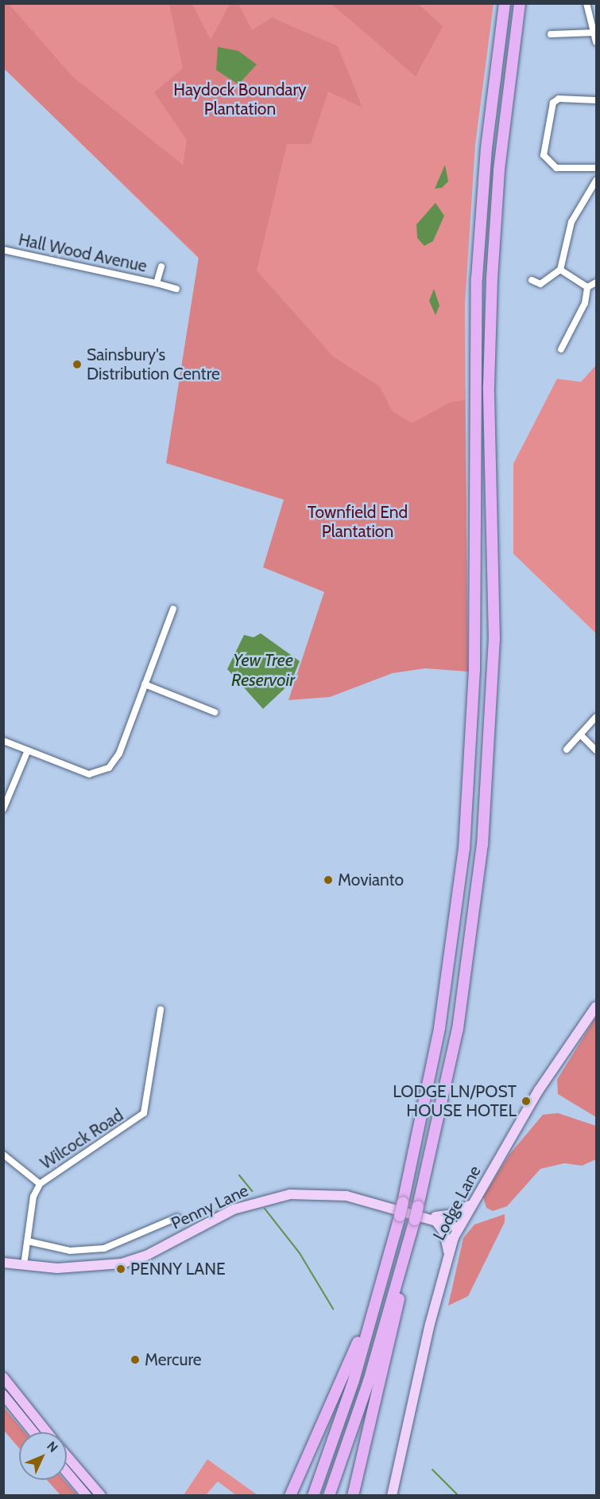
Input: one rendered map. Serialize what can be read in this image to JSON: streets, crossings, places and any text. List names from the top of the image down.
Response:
{
  "streets": {
    "main road": ["Lodge Lane", "Penny Lane"],
    "street": ["Hall Wood Avenue", "Wilcock Road"]
  },
  "crossings": [
    ["Wilcock Road", "Penny Lane"],
    ["Lodge Lane", "Penny Lane"]
  ],
  "water": ["Yew Tree Reservoir"],
  "parks": ["Haydock Boundary Plantation", "Townfield End Plantation"],
  "places": [
    "Sainsbury's Distribution Centre",
    "Movianto",
    "LODGE LN/POST HOUSE HOTEL",
    "PENNY LANE",
    "Mercure"
  ],
  "north": "top right"
}
